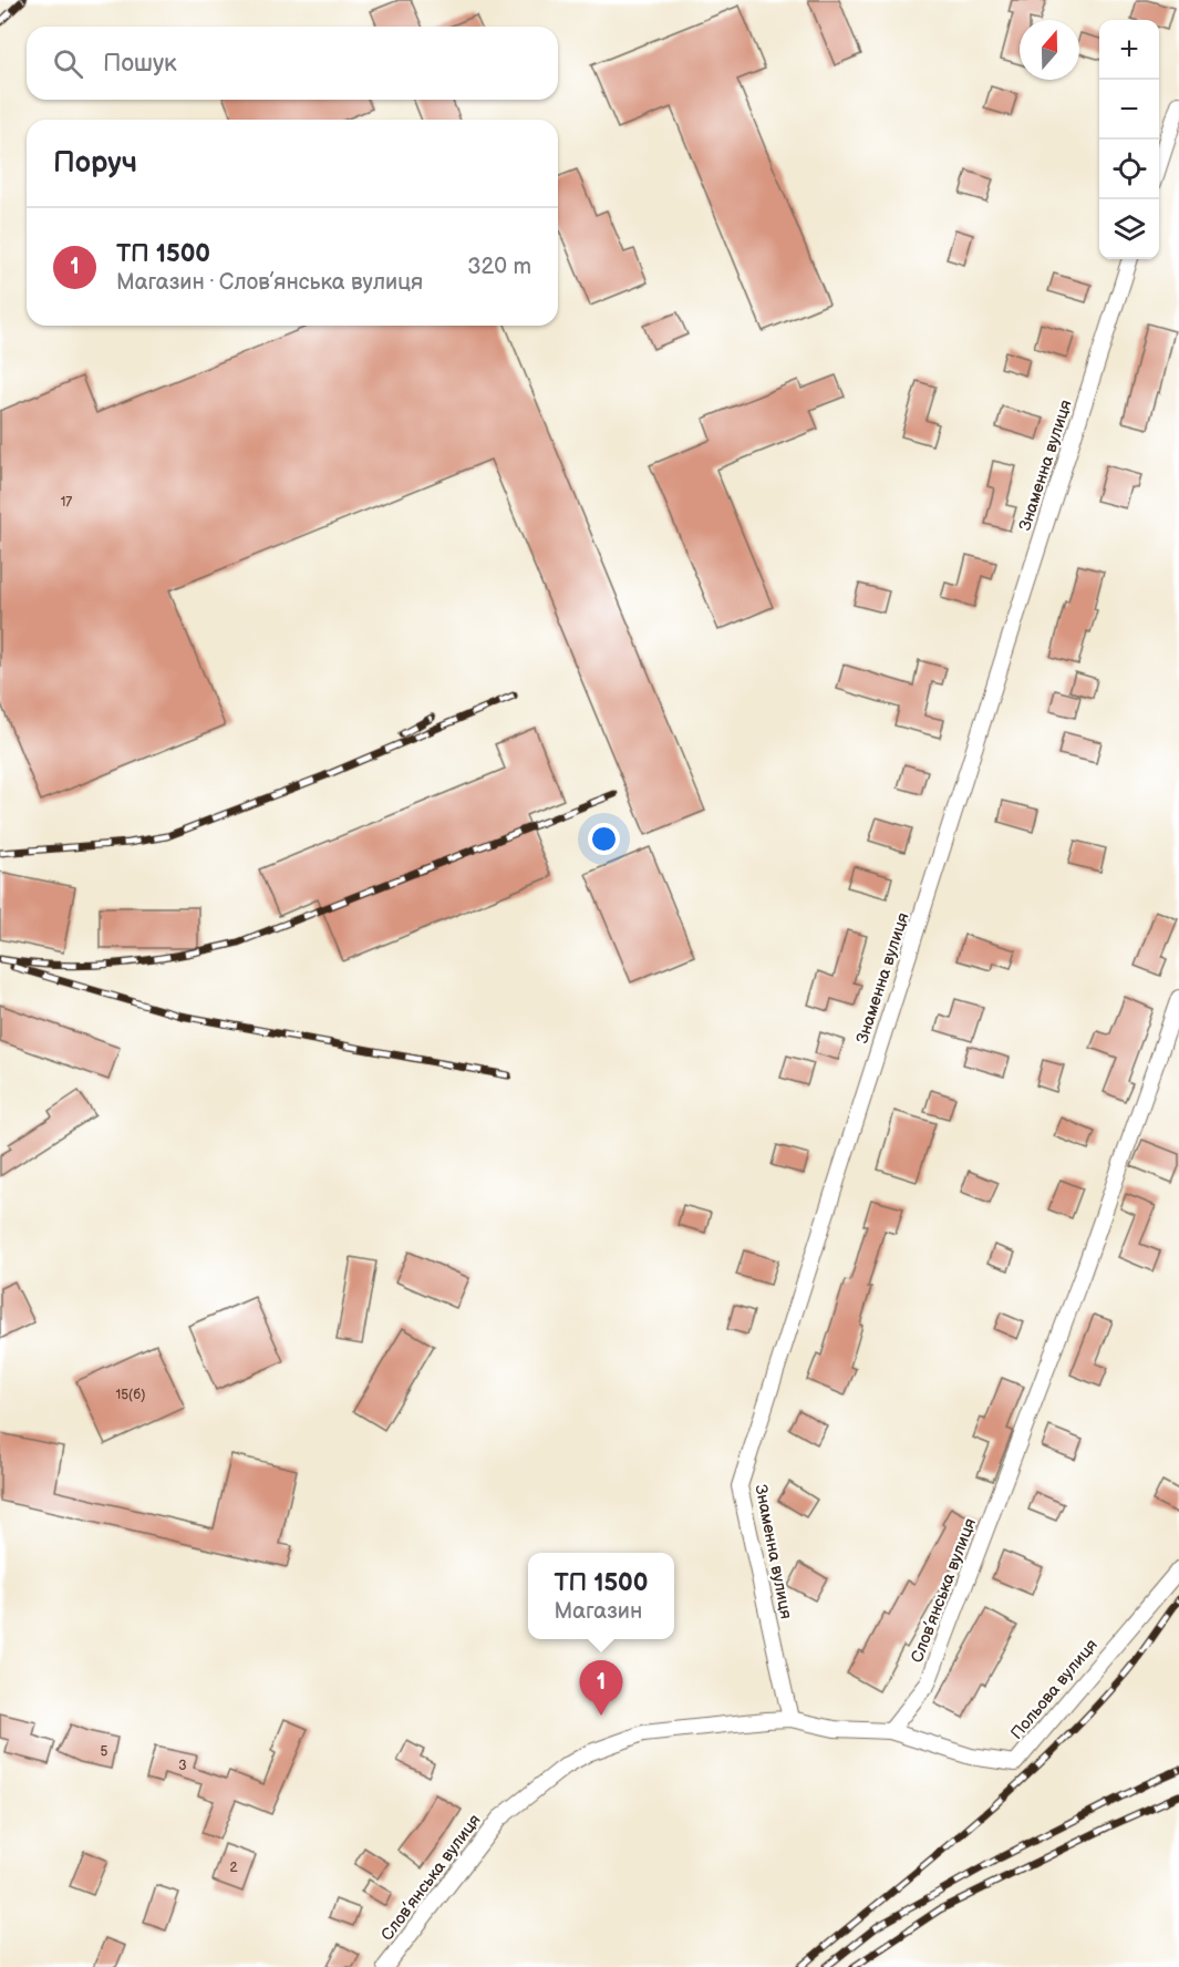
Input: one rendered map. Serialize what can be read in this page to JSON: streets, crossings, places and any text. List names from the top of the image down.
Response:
{
  "streets": {
    "street": ["Знаменна вулиця", "Слов’янська вулиця", "Польова вулиця"]
  },
  "crossings": [
    ["Знаменна вулиця", "Слов’янська вулиця"],
    ["Слов’янська вулиця", "Польова вулиця"]
  ],
  "house_numbers": [
    "17",
    "15(б)",
    "5",
    "3",
    "2"
  ],
  "north": "top",
  "page": {
    "map_buttons": ["+", "−"],
    "search": "Пошук",
    "heading": "Поруч",
    "list": [
      {
        "mark": "1",
        "name": "ТП 1500",
        "note": "Магазин · Слов’янська вулиця",
        "value": "320 m"
      }
    ],
    "popup": ["ТП 1500", "Магазин"],
    "pins": "1"
  }
}
